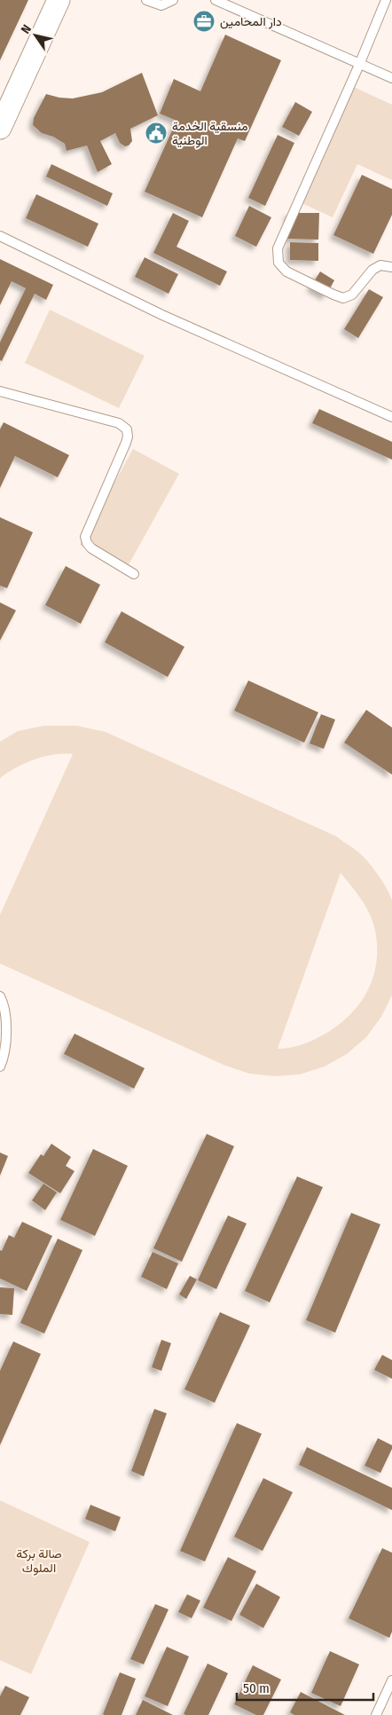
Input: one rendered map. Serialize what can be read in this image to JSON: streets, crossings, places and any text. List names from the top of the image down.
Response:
{
  "parks": ["صالة بركة الملوك"],
  "places": {
    "office": ["دار المحامين"],
    "public building": ["منسقية الخدمة الوطنية"]
  },
  "scale_bar": "50 m",
  "north": "top left"
}
